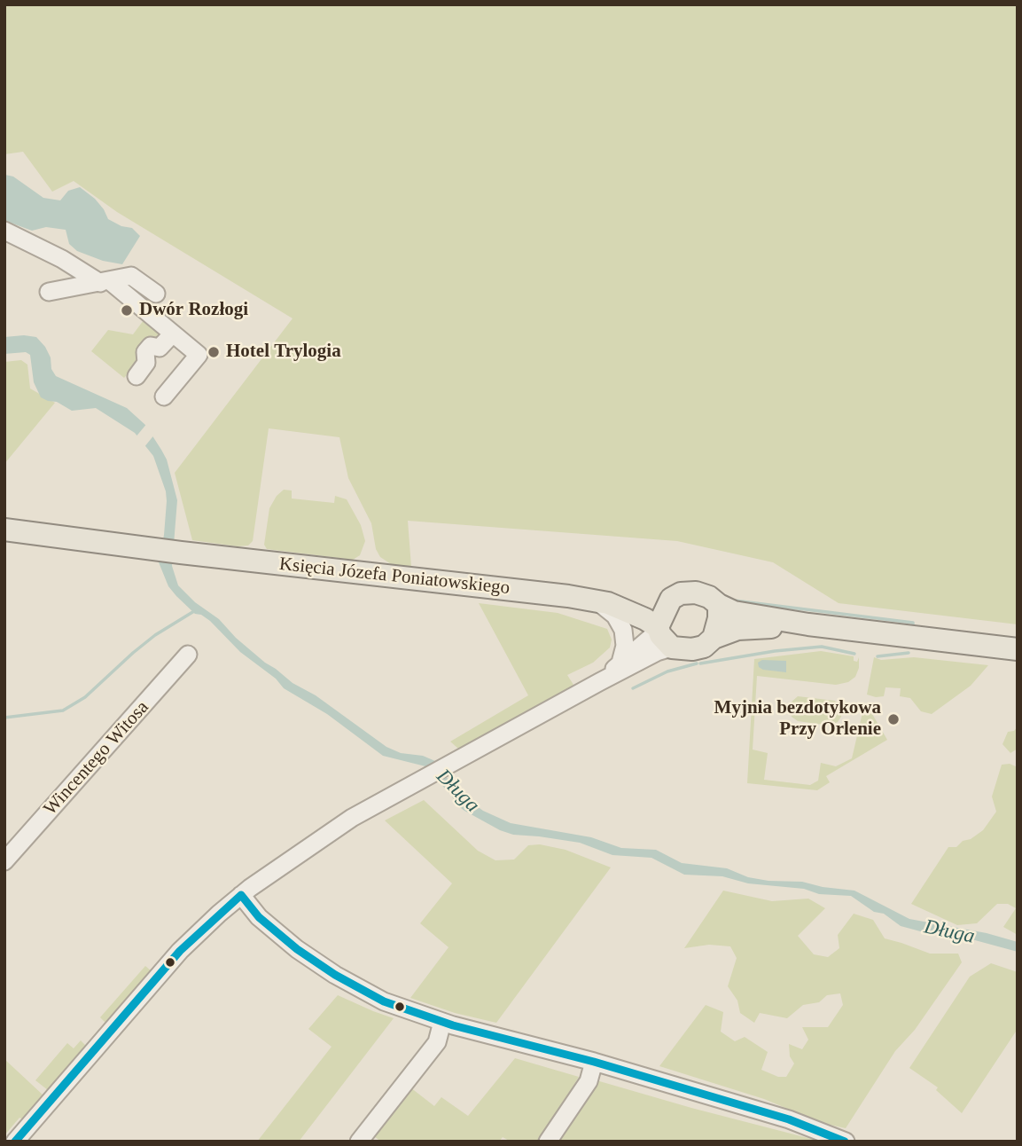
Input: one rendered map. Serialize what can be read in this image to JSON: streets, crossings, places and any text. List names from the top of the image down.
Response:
{
  "streets": {
    "main road": ["Księcia Józefa Poniatowskiego"],
    "street": ["Wincentego Witosa"]
  },
  "water": ["Długa"],
  "places": ["Dwór Rozłogi", "Hotel Trylogia", "Myjnia bezdotykowa Przy Orlenie"]
}
